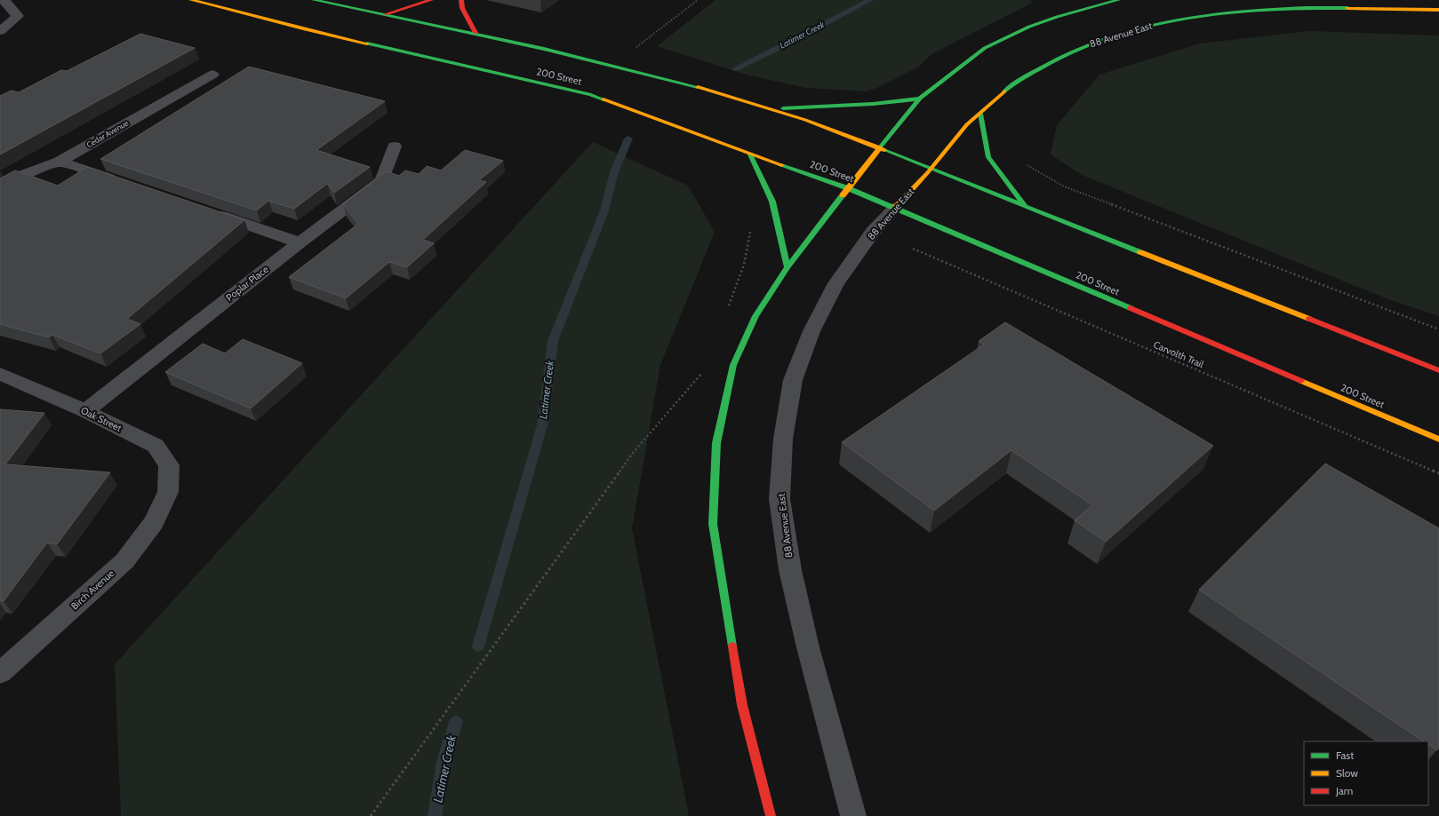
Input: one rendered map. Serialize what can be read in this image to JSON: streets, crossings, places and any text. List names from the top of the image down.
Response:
{
  "streets": {
    "main road": ["88 Avenue East", "200 Street"],
    "street": [
      "Cedar Avenue",
      "Poplar Place",
      "Oak Street",
      "Birch Avenue"
    ],
    "path": ["Carvolth Trail"]
  },
  "crossings": [
    ["88 Avenue East", "200 Street"],
    ["Poplar Place", "Oak Street"],
    ["Oak Street", "Birch Avenue"]
  ],
  "water": ["Latimer Creek"],
  "legend": ["Fast", "Slow", "Jam"]
}
